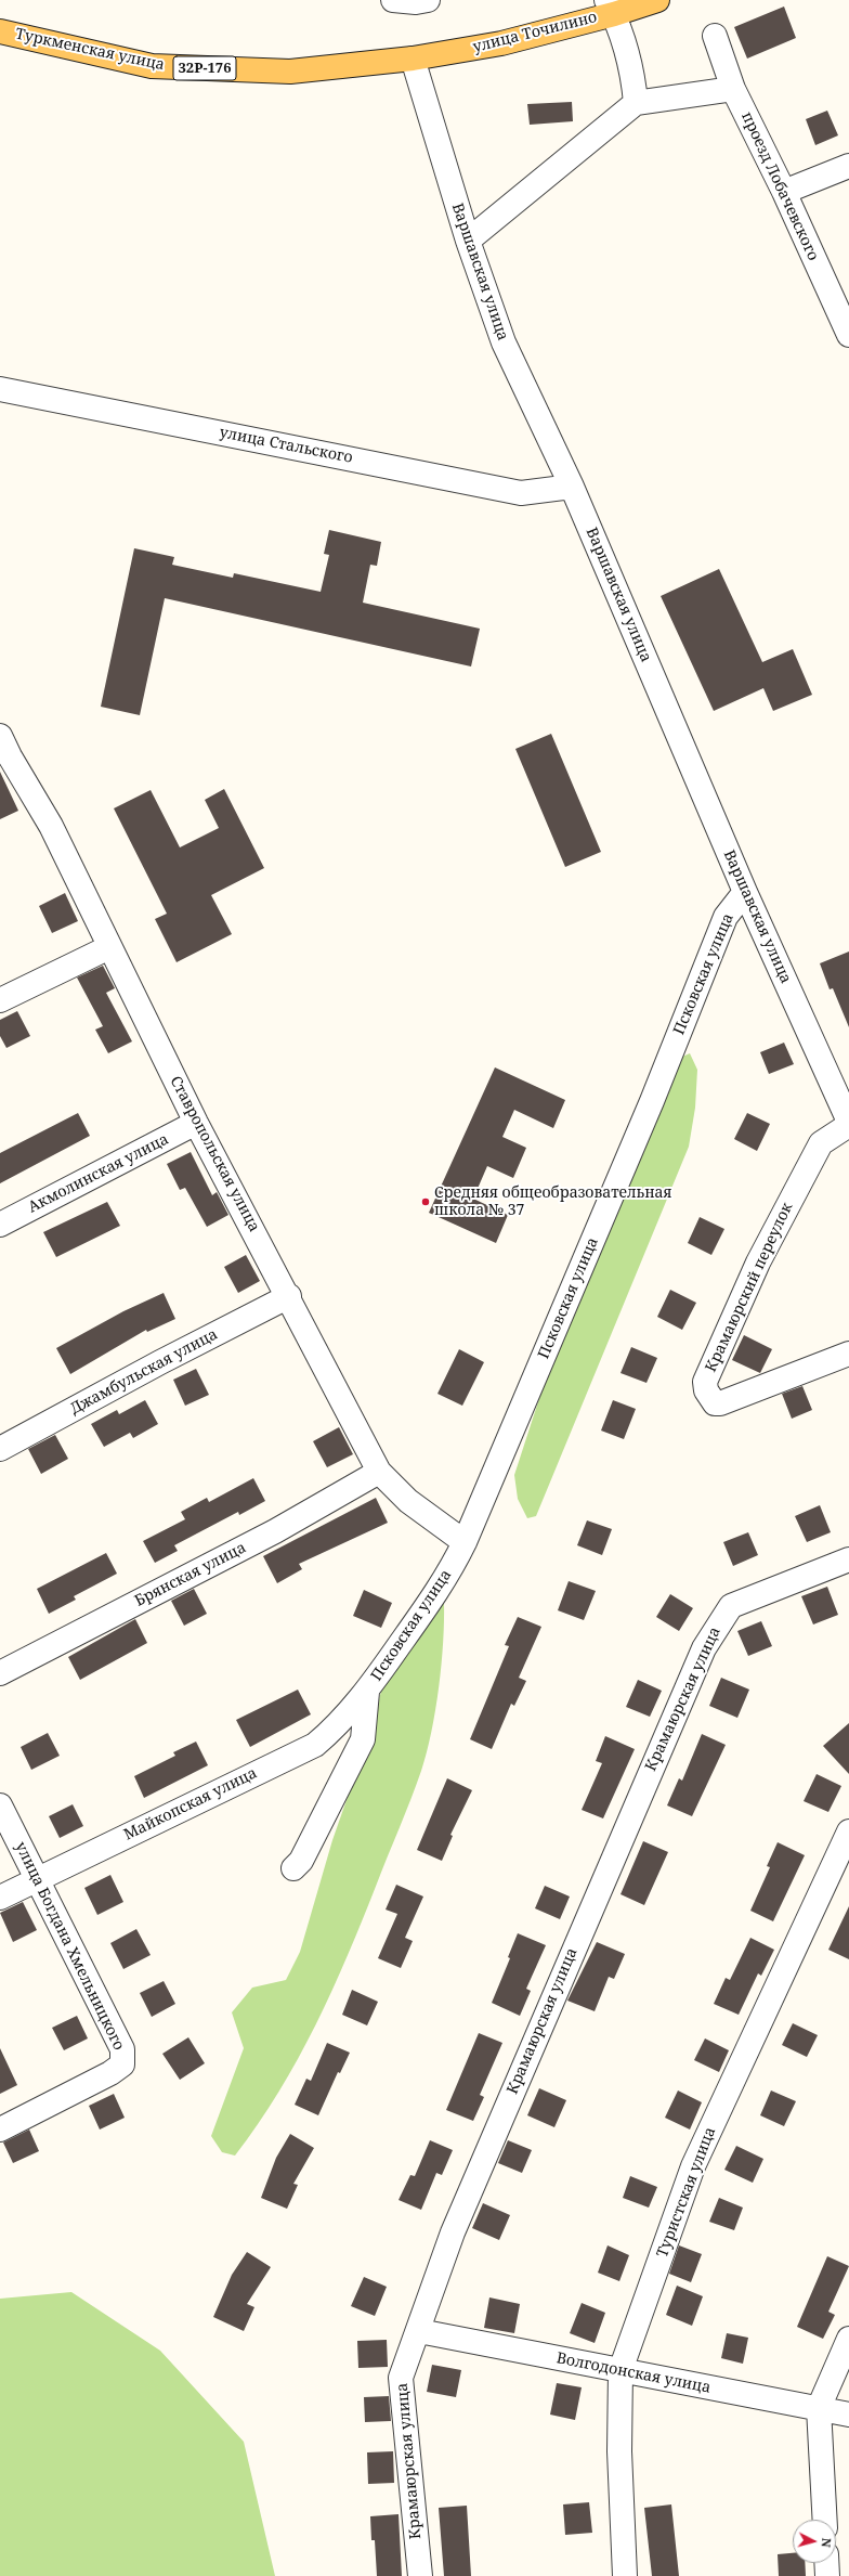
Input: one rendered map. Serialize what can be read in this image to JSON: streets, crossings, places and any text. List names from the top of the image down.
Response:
{
  "streets": {
    "main road": ["улица Точилино", "Туркменская улица", "32Р-176"],
    "street": [
      "проезд Лобачевского",
      "Варшавская улица",
      "улица Стальского",
      "Псковская улица",
      "Ставропольская улица",
      "Акмолинская улица",
      "Крамаюрский переулок",
      "Джамбульская улица",
      "Брянская улица",
      "Крамаюрская улица",
      "Майкопская улица",
      "улица Богдана Хмельницкого",
      "Туристская улица",
      "Волгодонская улица"
    ]
  },
  "crossings": [
    ["улица Точилино", "Туркменская улица"],
    ["улица Точилино", "Варшавская улица"],
    ["Туркменская улица", "Варшавская улица"],
    ["Варшавская улица", "улица Стальского"],
    ["Варшавская улица", "Псковская улица"],
    ["Псковская улица", "Ставропольская улица"],
    ["Псковская улица", "Майкопская улица"],
    ["Ставропольская улица", "Акмолинская улица"],
    ["Ставропольская улица", "Джамбульская улица"],
    ["Ставропольская улица", "Брянская улица"],
    ["Крамаюрская улица", "Волгодонская улица"],
    ["Майкопская улица", "улица Богдана Хмельницкого"],
    ["Туристская улица", "Волгодонская улица"]
  ],
  "places": ["Средняя общеобразовательная школа № 37"],
  "north": "right"
}
